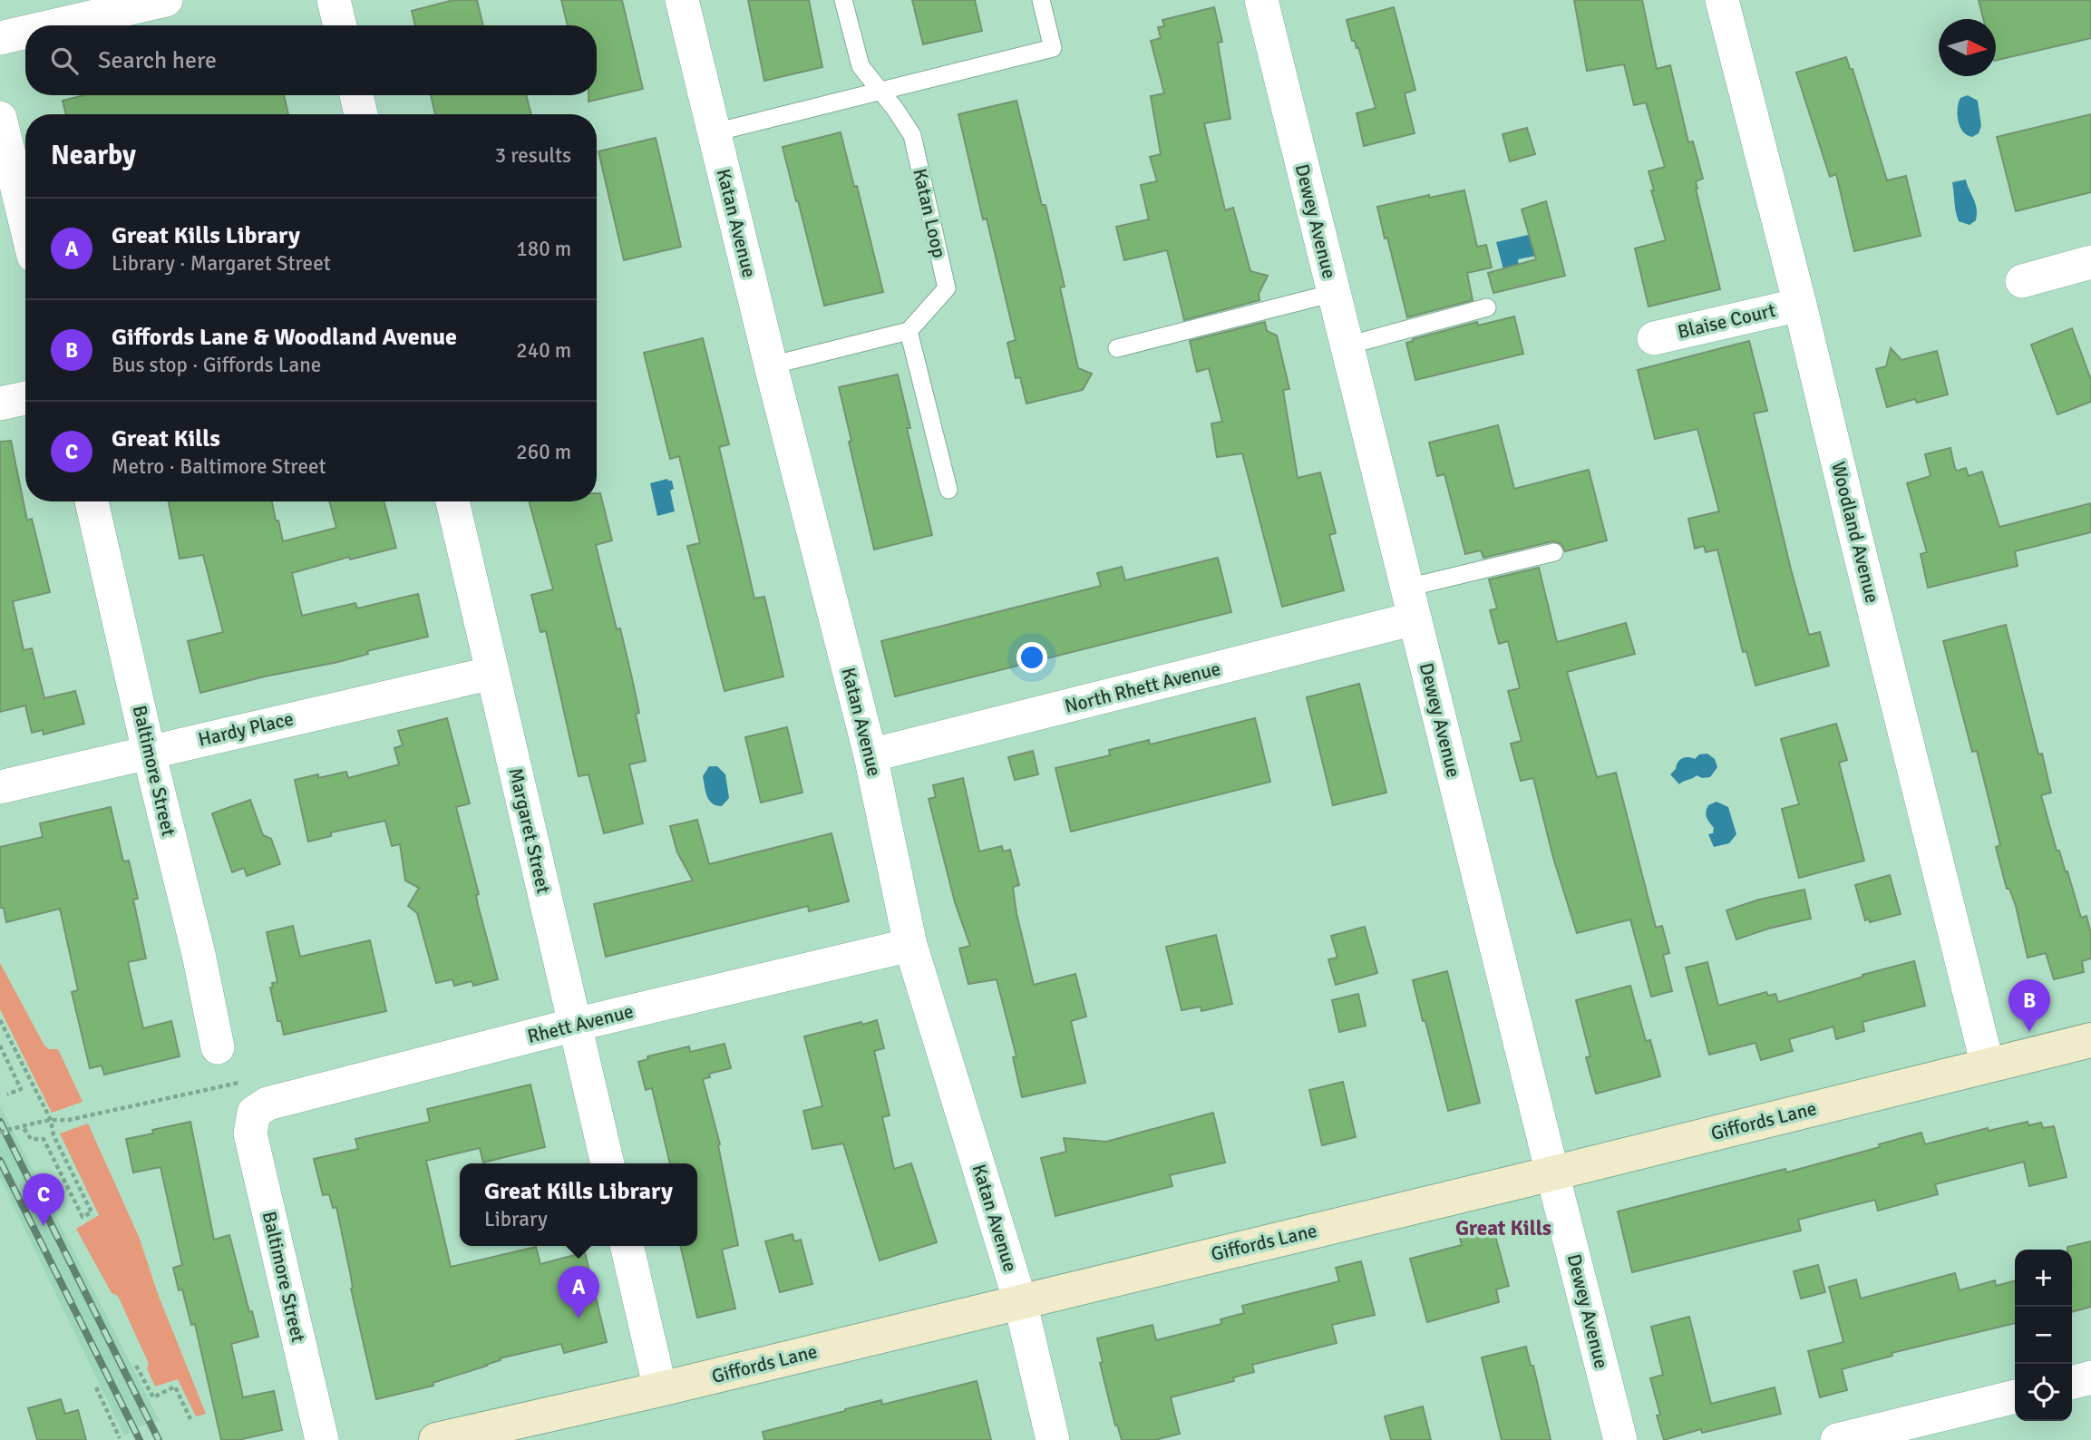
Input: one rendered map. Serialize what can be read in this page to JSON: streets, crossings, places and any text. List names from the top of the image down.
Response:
{
  "streets": {
    "street": [
      "Dewey Avenue",
      "Katan Avenue",
      "Blaise Court",
      "Woodland Avenue",
      "North Rhett Avenue",
      "Hardy Place",
      "Baltimore Street",
      "Margaret Street",
      "Rhett Avenue",
      "Giffords Lane"
    ],
    "lane": ["Katan Loop"]
  },
  "crossings": [
    ["Dewey Avenue", "North Rhett Avenue"],
    ["Dewey Avenue", "Giffords Lane"],
    ["Katan Avenue", "North Rhett Avenue"],
    ["Katan Avenue", "Rhett Avenue"],
    ["Katan Avenue", "Giffords Lane"],
    ["Blaise Court", "Woodland Avenue"],
    ["Woodland Avenue", "Giffords Lane"],
    ["Hardy Place", "Baltimore Street"],
    ["Hardy Place", "Margaret Street"],
    ["Baltimore Street", "Rhett Avenue"],
    ["Margaret Street", "Rhett Avenue"]
  ],
  "districts": ["Great Kills"],
  "north": "right",
  "page": {
    "search": "Search here",
    "heading": ["Nearby", "3 results"],
    "list": [
      {
        "mark": "A",
        "name": "Great Kills Library",
        "note": "Library · Margaret Street",
        "value": "180 m"
      },
      {
        "mark": "B",
        "name": "Giffords Lane & Woodland Avenue",
        "note": "Bus stop · Giffords Lane",
        "value": "240 m"
      },
      {
        "mark": "C",
        "name": "Great Kills",
        "note": "Metro · Baltimore Street",
        "value": "260 m"
      }
    ],
    "pins": ["B", "C", "A"],
    "popup": ["Great Kills Library", "Library"],
    "map_buttons": ["+", "−"]
  }
}
